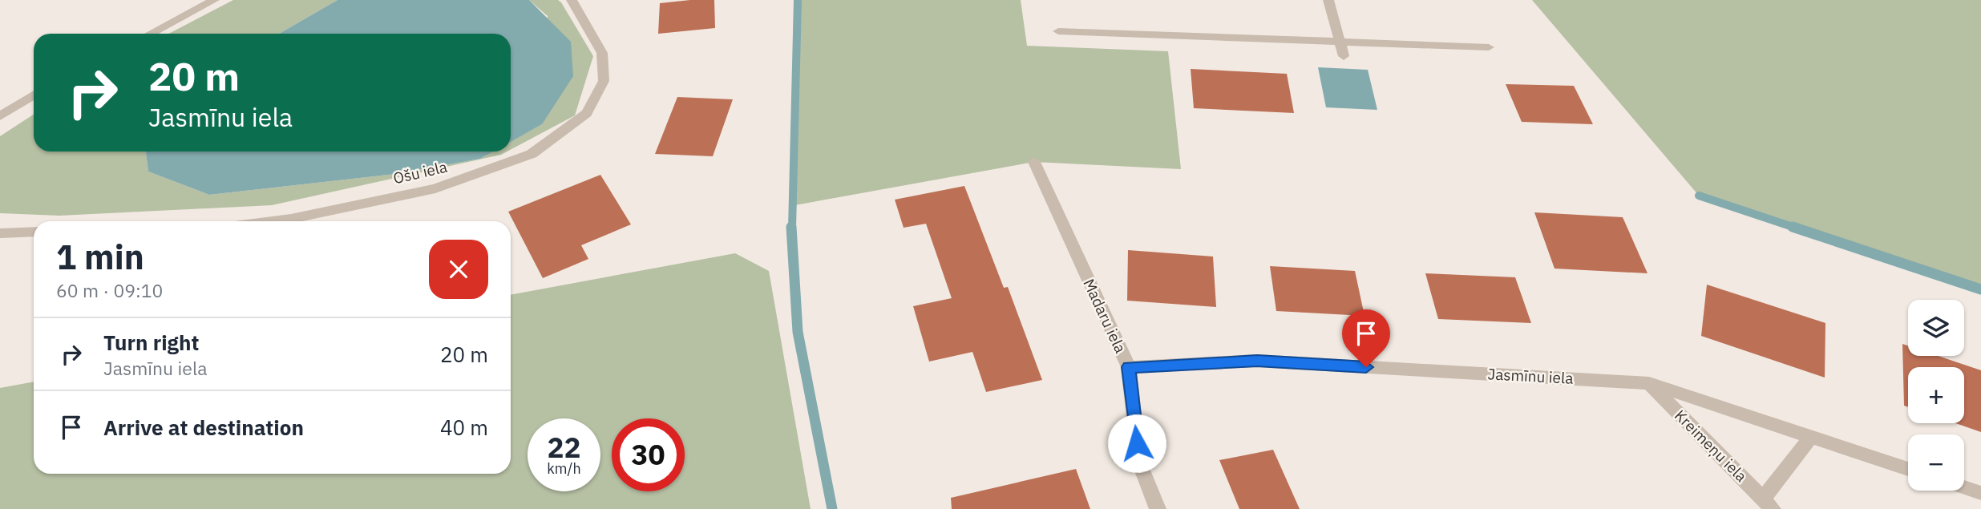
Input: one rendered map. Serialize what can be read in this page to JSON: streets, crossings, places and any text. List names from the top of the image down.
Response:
{
  "streets": {
    "street": [
      "Ošu iela",
      "Madaru iela",
      "Jasmīnu iela",
      "Kreimeņu iela"
    ]
  },
  "crossings": [
    ["Madaru iela", "Jasmīnu iela"],
    ["Jasmīnu iela", "Kreimeņu iela"]
  ],
  "page": {
    "turn": ["20 m", "Jasmīnu iela"],
    "heading": ["1 min", "60 m · 09:10"],
    "map_buttons": ["+", "−"],
    "list": [
      {
        "name": "Turn right",
        "note": "Jasmīnu iela",
        "value": "20 m"
      },
      {
        "name": "Arrive at destination",
        "value": "40 m"
      }
    ],
    "speed": "22 km/h",
    "limit": "30"
  }
}
